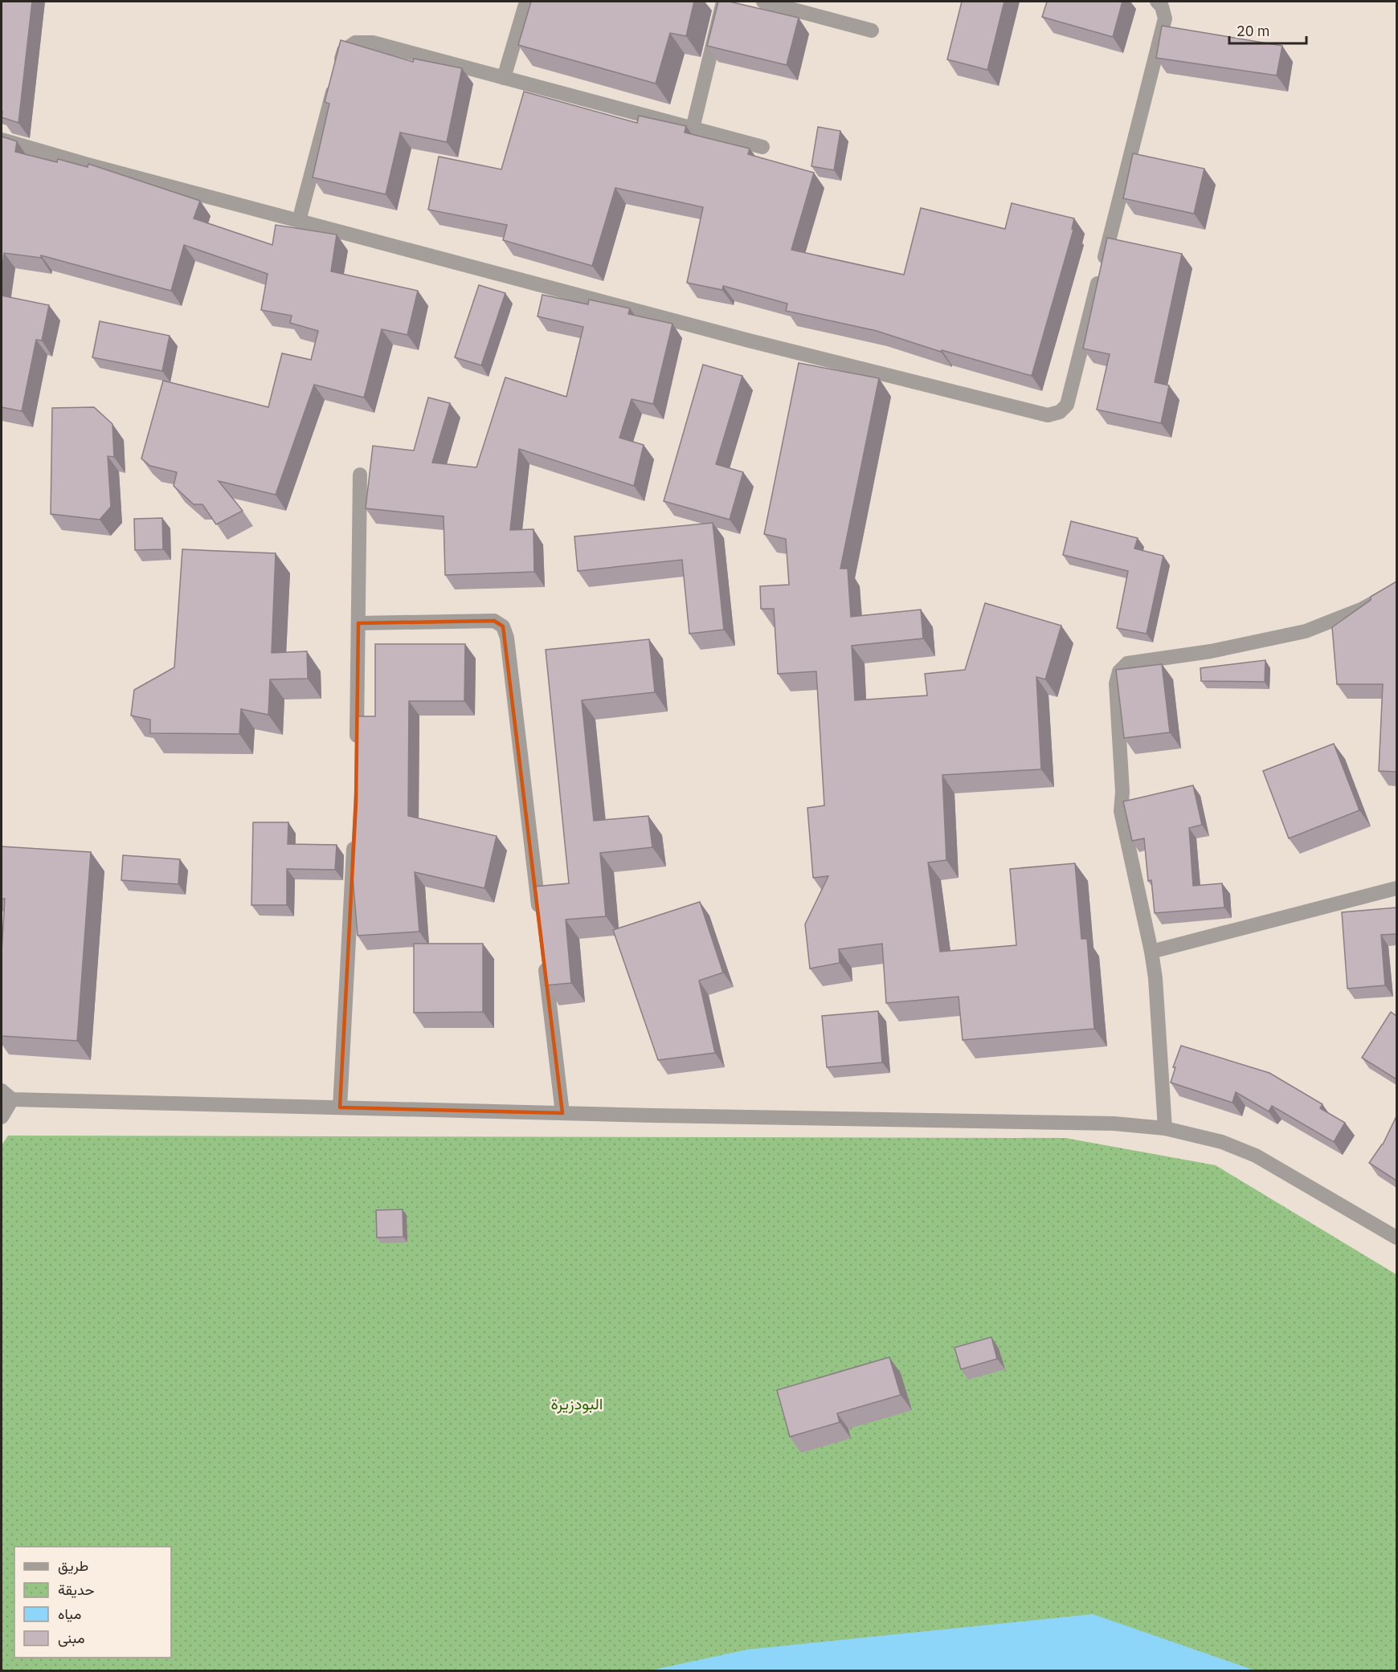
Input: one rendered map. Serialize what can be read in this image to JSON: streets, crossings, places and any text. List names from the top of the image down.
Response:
{
  "parks": ["البودزيرة"],
  "legend": [
    "طريق",
    "حديقة",
    "مياه",
    "مبنى"
  ],
  "scale_bar": "20 m"
}
